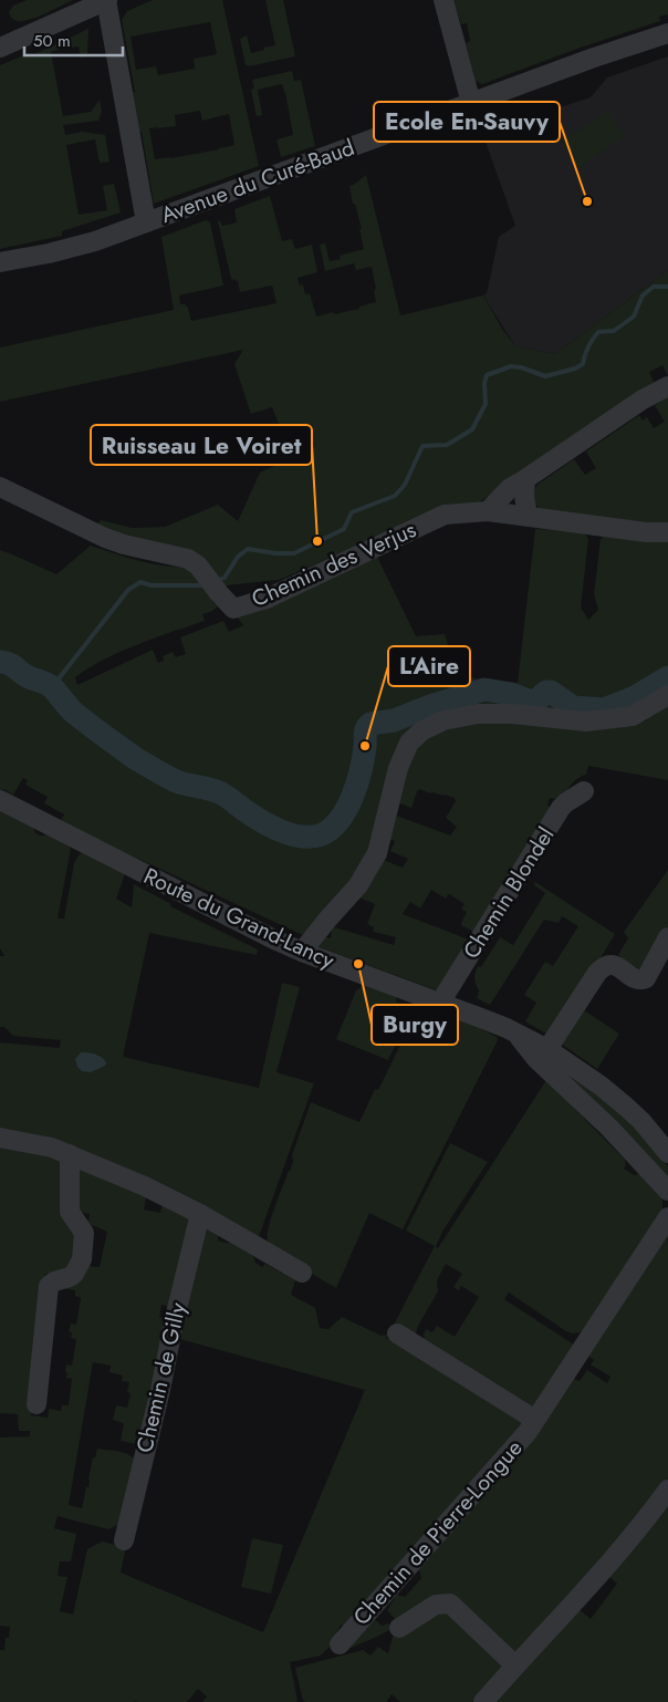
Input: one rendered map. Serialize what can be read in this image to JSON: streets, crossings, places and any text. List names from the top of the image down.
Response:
{
  "streets": {
    "street": [
      "Avenue du Curé-Baud",
      "Chemin des Verjus",
      "Chemin Blondel",
      "Route du Grand-Lancy",
      "Chemin de Gilly",
      "Chemin de Pierre-Longue"
    ]
  },
  "crossings": [
    ["Chemin Blondel", "Route du Grand-Lancy"]
  ],
  "places": [
    "Ecole En-Sauvy",
    "Ruisseau Le Voiret",
    "L'Aire",
    "Burgy"
  ],
  "scale_bar": "50 m"
}
